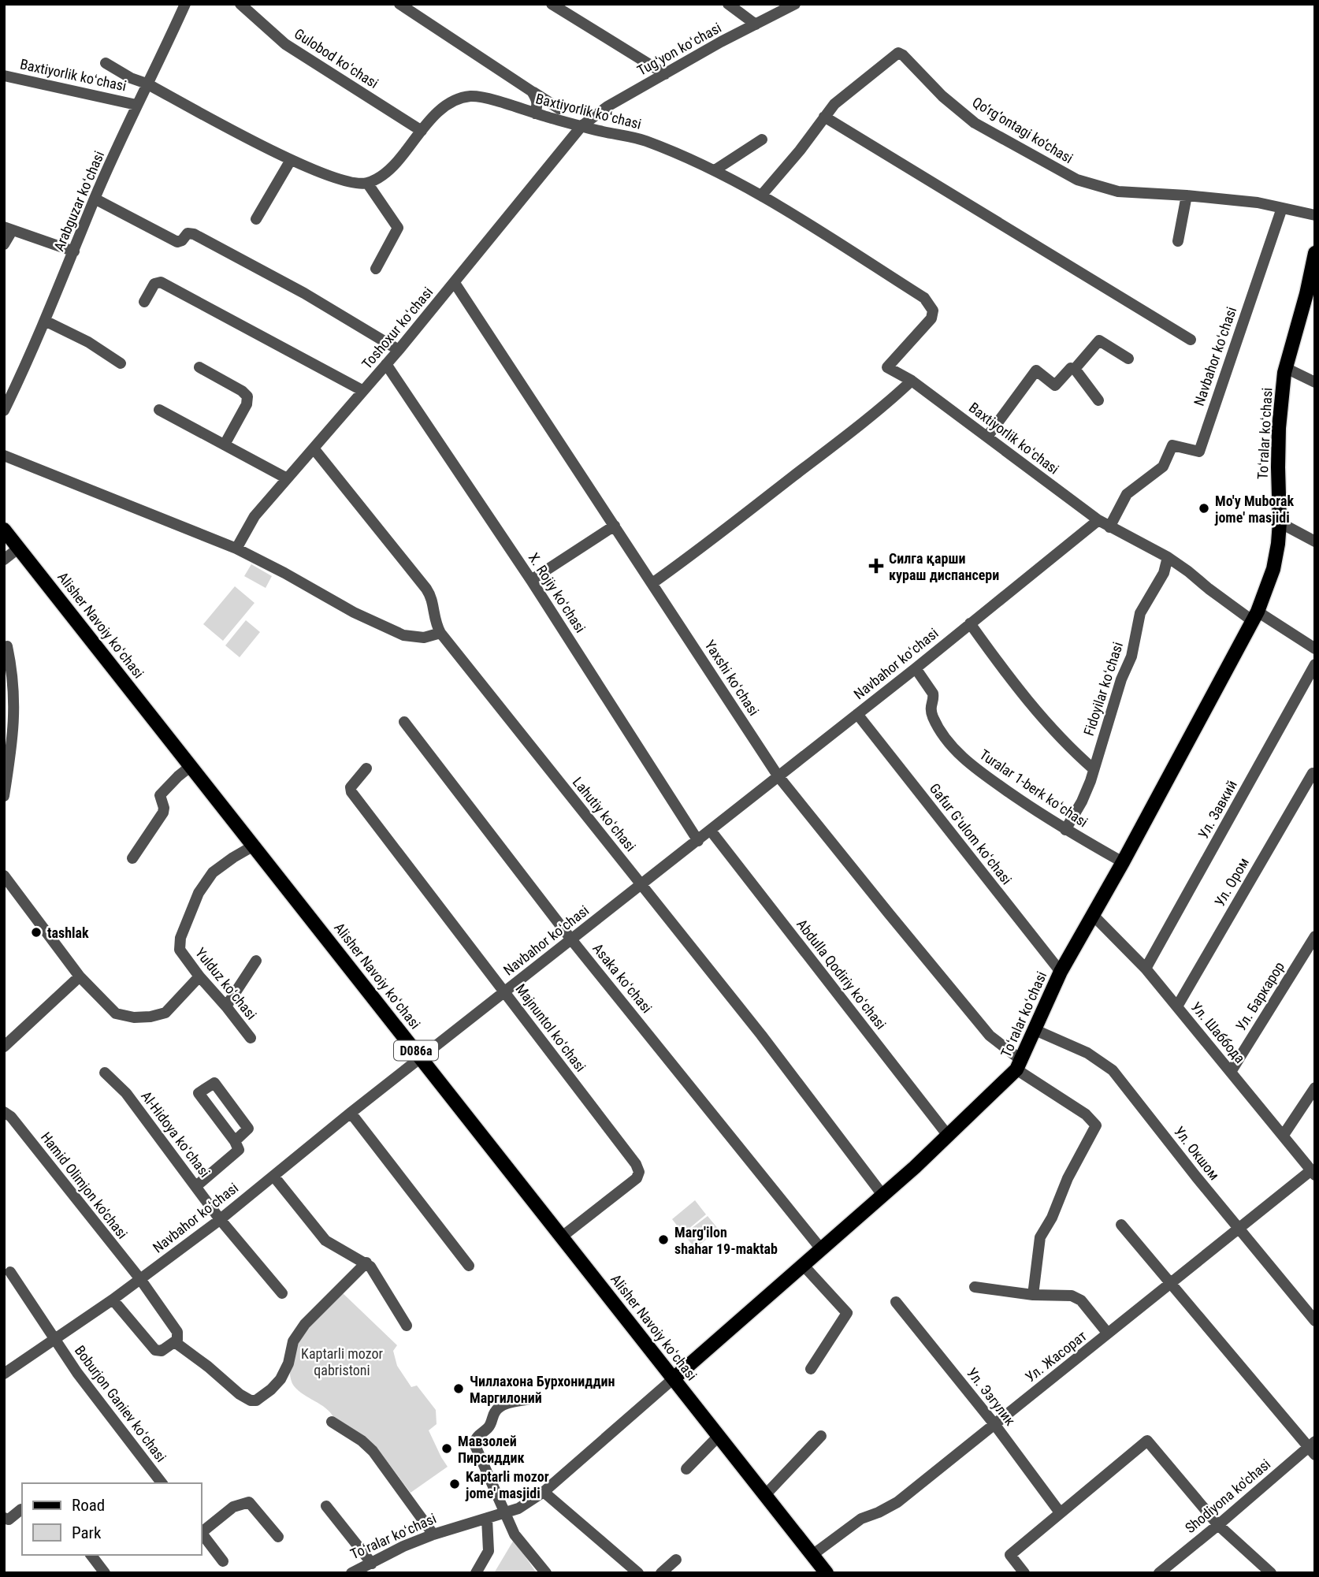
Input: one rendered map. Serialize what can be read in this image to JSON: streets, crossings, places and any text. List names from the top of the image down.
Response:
{
  "streets": {
    "main road": ["Toʻralar koʻchasi", "Alisher Navoiy koʻchasi", "D086a"],
    "street": [
      "Tugʻyon koʻchasi",
      "Gulobod koʻchasi",
      "Baxtiyorlik koʻchasi",
      "Qo‘rg‘ontagi ko‘chasi",
      "Arabguzar koʻchasi",
      "Toshoxur koʻchasi",
      "Navbahor koʻchasi",
      "X. Rojiy koʻchasi",
      "Yaxshi koʻchasi",
      "Fidoyilar koʻchasi",
      "Turalar 1-berk koʻchasi",
      "Ул. Завкий",
      "Lahutiy koʻchasi",
      "Gafur Gʻulom koʻchasi",
      "Ул. Ором",
      "Abdulla Qodiriy koʻchasi",
      "Asaka koʻchasi",
      "Yulduz koʻchasi",
      "Ул. Баркарор",
      "Majnuntol koʻchasi",
      "Ул. Шаббода",
      "Al-Hidoya koʻchasi",
      "Ул. Окшом",
      "Hamid Olimjon ko'chasi",
      "Ул. Жасорат",
      "Ул. Эзгулик",
      "Boburjon Ganiev koʻchasi",
      "Shodiyona ko'chasi"
    ]
  },
  "crossings": [
    ["Tugʻyon koʻchasi", "Baxtiyorlik koʻchasi"],
    ["Tugʻyon koʻchasi", "Toshoxur koʻchasi"],
    ["Gulobod koʻchasi", "Baxtiyorlik koʻchasi"],
    ["Baxtiyorlik koʻchasi", "Qo‘rg‘ontagi ko‘chasi"],
    ["Baxtiyorlik koʻchasi", "Arabguzar koʻchasi"],
    ["Baxtiyorlik koʻchasi", "Toshoxur koʻchasi"],
    ["Baxtiyorlik koʻchasi", "Navbahor koʻchasi"],
    ["Qo‘rg‘ontagi ko‘chasi", "Navbahor koʻchasi"],
    ["Toshoxur koʻchasi", "X. Rojiy koʻchasi"],
    ["Toshoxur koʻchasi", "Yaxshi koʻchasi"],
    ["Toshoxur koʻchasi", "Lahutiy koʻchasi"],
    ["Navbahor koʻchasi", "X. Rojiy koʻchasi"],
    ["Navbahor koʻchasi", "Alisher Navoiy koʻchasi"],
    ["Navbahor koʻchasi", "Yaxshi koʻchasi"],
    ["Navbahor koʻchasi", "Fidoyilar koʻchasi"],
    ["Navbahor koʻchasi", "Turalar 1-berk koʻchasi"],
    ["Navbahor koʻchasi", "Lahutiy koʻchasi"],
    ["Navbahor koʻchasi", "Gafur Gʻulom koʻchasi"],
    ["Navbahor koʻchasi", "Abdulla Qodiriy koʻchasi"],
    ["Navbahor koʻchasi", "Asaka koʻchasi"],
    ["Navbahor koʻchasi", "Majnuntol koʻchasi"],
    ["Navbahor koʻchasi", "Al-Hidoya koʻchasi"],
    ["Navbahor koʻchasi", "Hamid Olimjon ko'chasi"],
    ["Navbahor koʻchasi", "Boburjon Ganiev koʻchasi"],
    ["Toʻralar koʻchasi", "Alisher Navoiy koʻchasi"],
    ["Toʻralar koʻchasi", "Yaxshi koʻchasi"],
    ["Toʻralar koʻchasi", "Turalar 1-berk koʻchasi"],
    ["Toʻralar koʻchasi", "Lahutiy koʻchasi"],
    ["Toʻralar koʻchasi", "Gafur Gʻulom koʻchasi"],
    ["Toʻralar koʻchasi", "Abdulla Qodiriy koʻchasi"],
    ["Toʻralar koʻchasi", "Asaka koʻchasi"],
    ["Toʻralar koʻchasi", "Ул. Шаббода"],
    ["Toʻralar koʻchasi", "Ул. Окшом"],
    ["Alisher Navoiy koʻchasi", "Yulduz koʻchasi"],
    ["Alisher Navoiy koʻchasi", "Majnuntol koʻchasi"],
    ["Alisher Navoiy koʻchasi", "Ул. Жасорат"],
    ["Fidoyilar koʻchasi", "Turalar 1-berk koʻchasi"],
    ["Ул. Завкий", "Ул. Шаббода"],
    ["Ул. Ором", "Ул. Шаббода"],
    ["Ул. Баркарор", "Ул. Шаббода"],
    ["Ул. Шаббода", "Ул. Жасорат"],
    ["Ул. Окшом", "Ул. Жасорат"],
    ["Ул. Жасорат", "Ул. Эзгулик"]
  ],
  "parks": ["Kaptarli mozor qabristoni"],
  "places": {
    "other": [
      "Mo'y Muborak jome' masjidi",
      "tashlak",
      "Marg'ilon shahar 19-maktab",
      "Чиллахона Бурхониддин Маргилоний",
      "Мавзолей Пирсиддик",
      "Kaptarli mozor jome' masjidi"
    ],
    "health": ["Силга қарши кураш диспансери"]
  },
  "legend": ["Road", "Park"]
}
